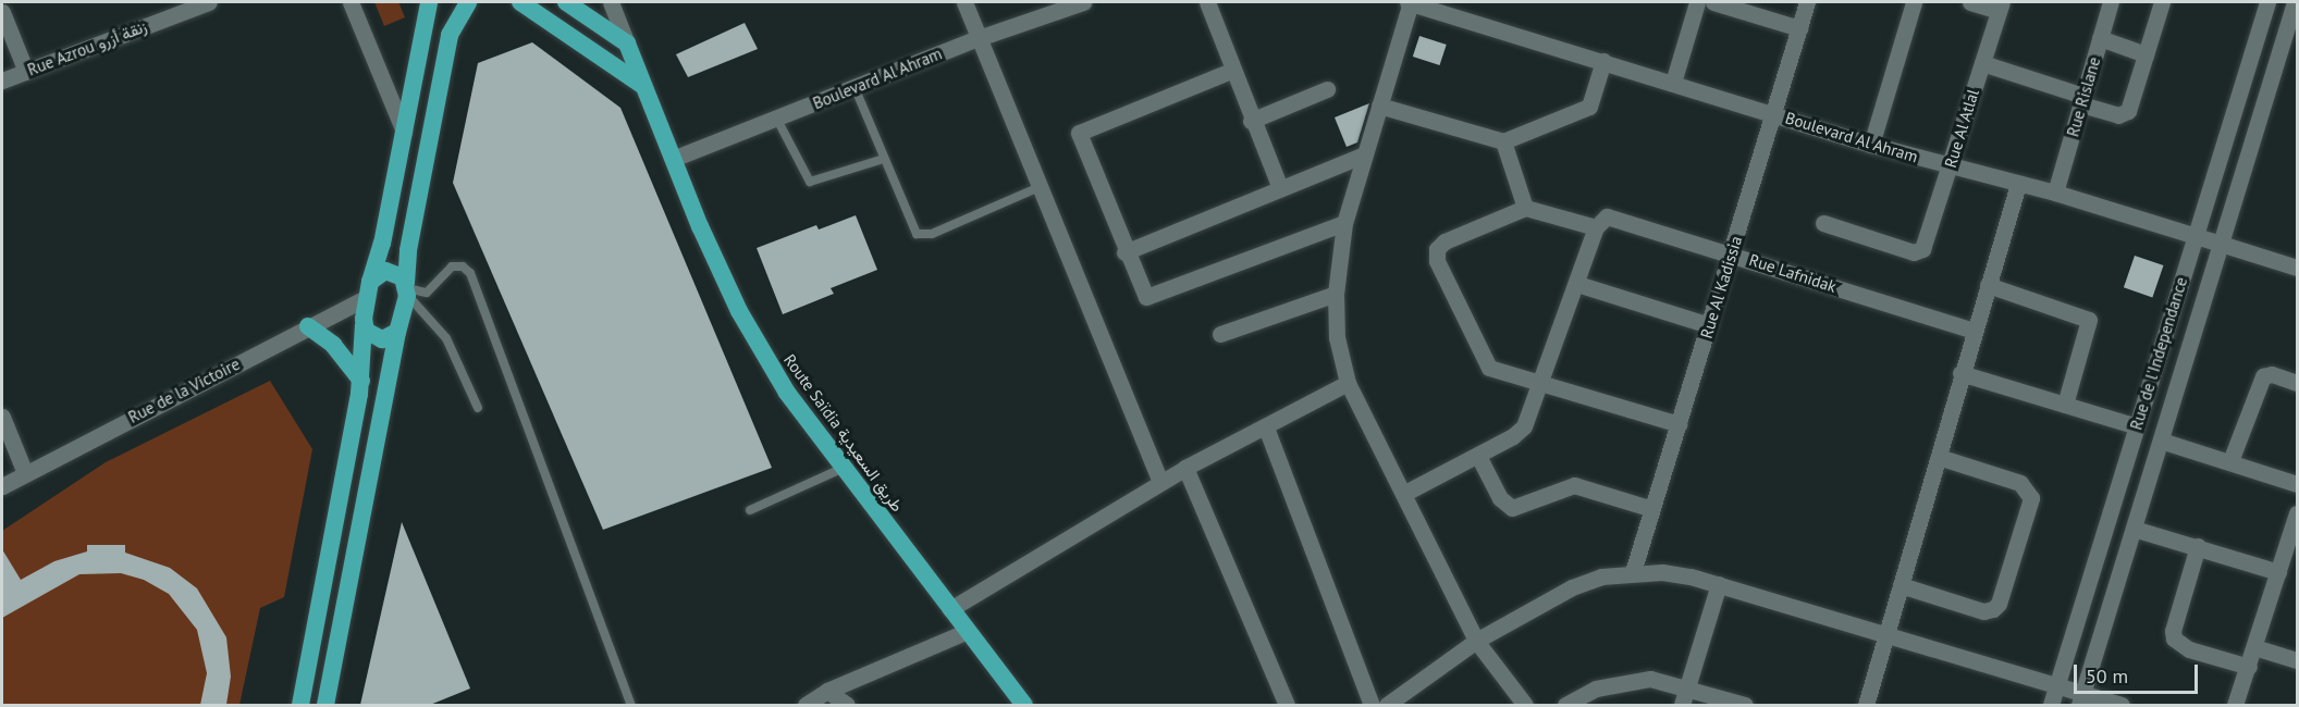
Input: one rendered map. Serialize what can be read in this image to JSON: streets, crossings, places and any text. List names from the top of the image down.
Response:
{
  "streets": {
    "highway": ["Route Saïdia طريق السعيدية"],
    "street": [
      "Rue Azrou زنقة أزرو",
      "Boulevard Al Ahram",
      "Rue Rislane",
      "Rue Al Atlal",
      "Rue Lafnidak",
      "Rue Al Kadissia",
      "Rue de l'Independance",
      "Rue de la Victoire"
    ]
  },
  "crossings": [
    ["Boulevard Al Ahram", "Rue Rislane"],
    ["Boulevard Al Ahram", "Rue Al Atlal"],
    ["Boulevard Al Ahram", "Rue Al Kadissia"],
    ["Boulevard Al Ahram", "Rue de l'Independance"],
    ["Boulevard Al Ahram", "Route Saïdia طريق السعيدية"],
    ["Rue Lafnidak", "Rue Al Kadissia"]
  ],
  "scale_bar": "50 m"
}
